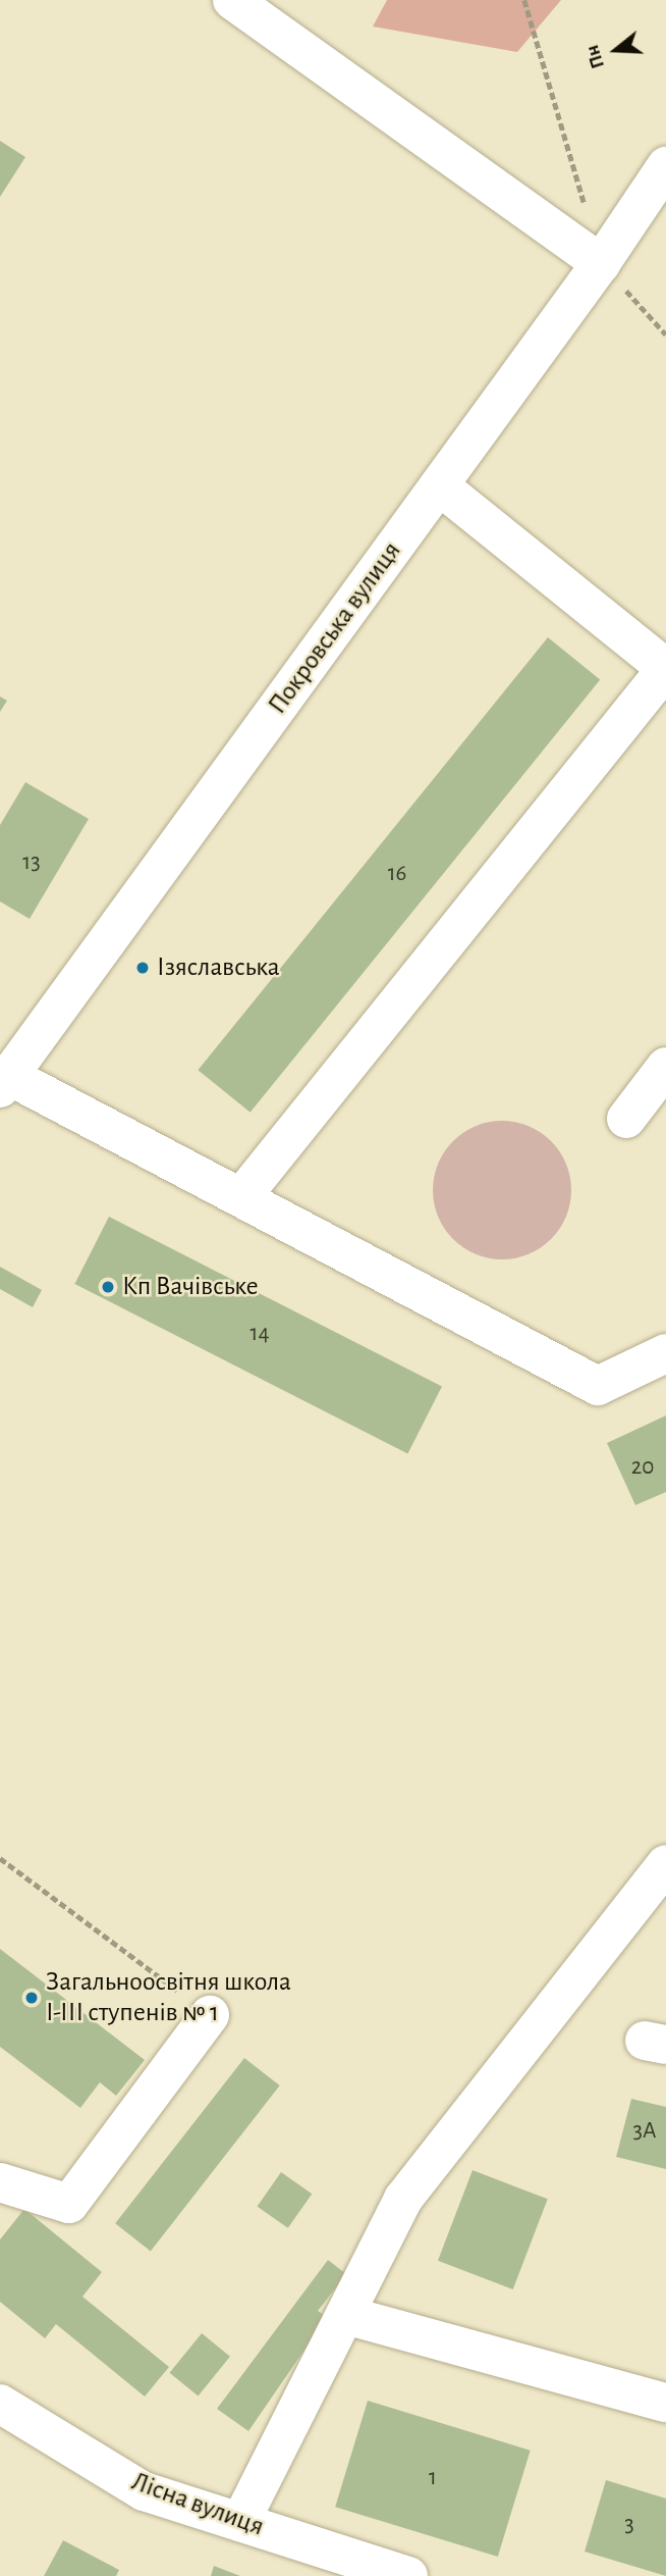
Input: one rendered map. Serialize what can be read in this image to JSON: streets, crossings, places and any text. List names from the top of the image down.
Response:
{
  "streets": {
    "main road": ["Покровська вулиця", "Лісна вулиця"]
  },
  "places": ["Ізяславська", "Кп Вачівське", "Загальноосвітня школа І-ІІІ ступенів № 1"],
  "house_numbers": [
    "13",
    "16",
    "14",
    "20",
    "3А",
    "1",
    "3"
  ],
  "north": "left"
}
